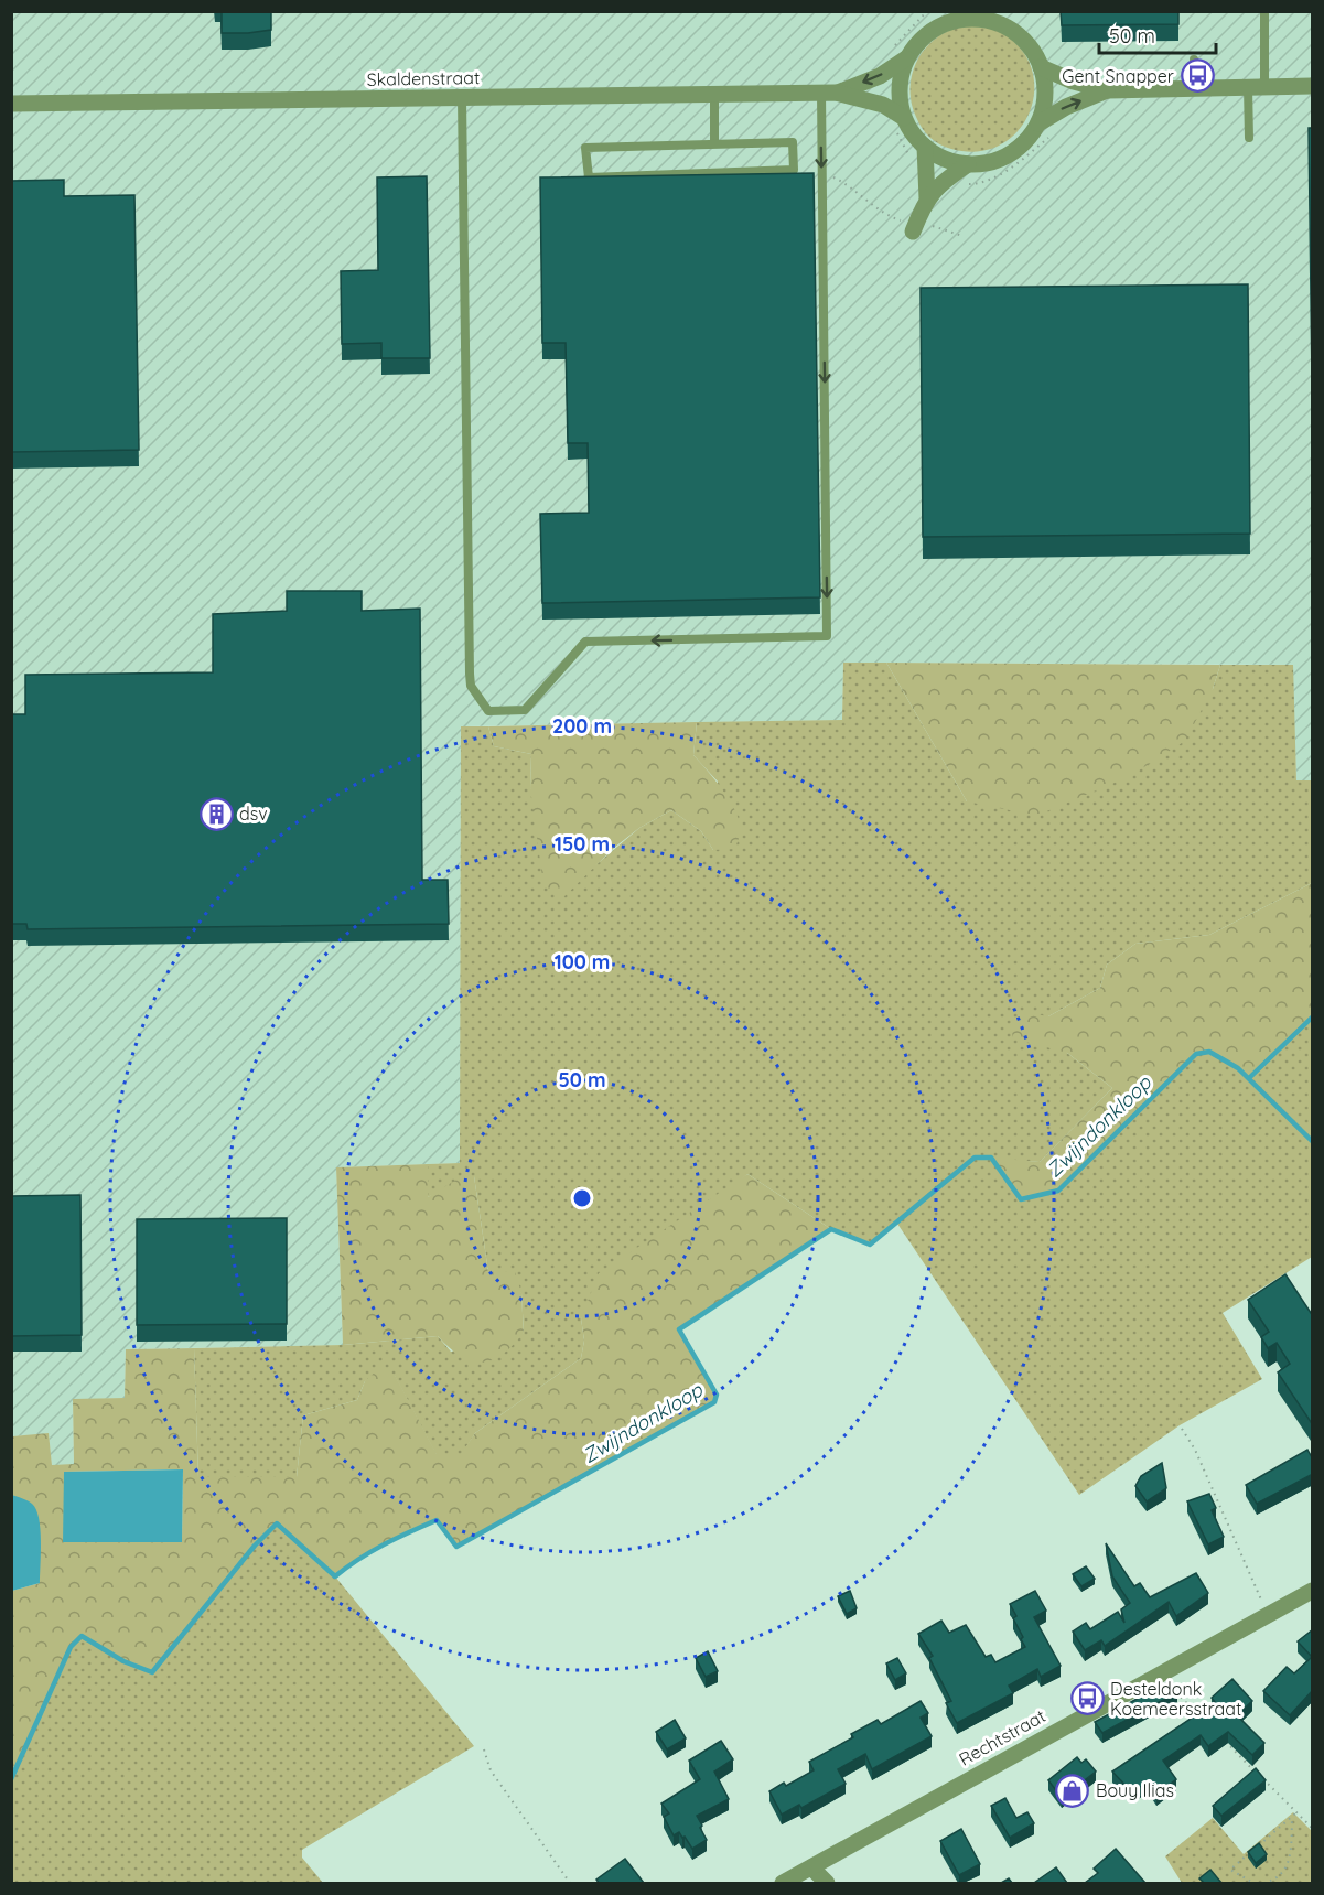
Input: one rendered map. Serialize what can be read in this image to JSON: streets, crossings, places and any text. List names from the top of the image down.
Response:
{
  "streets": {
    "street": ["Skaldenstraat", "Rechtstraat"]
  },
  "water": ["Zwijndonkloop"],
  "places": {
    "bus stop": ["Gent Snapper", "Desteldonk Koemeersstraat"],
    "building": ["dsv"],
    "shop": ["Bouy Ilias"]
  },
  "scale_bar": "50 m",
  "rings": [
    "200 m",
    "150 m",
    "100 m",
    "50 m"
  ]
}
